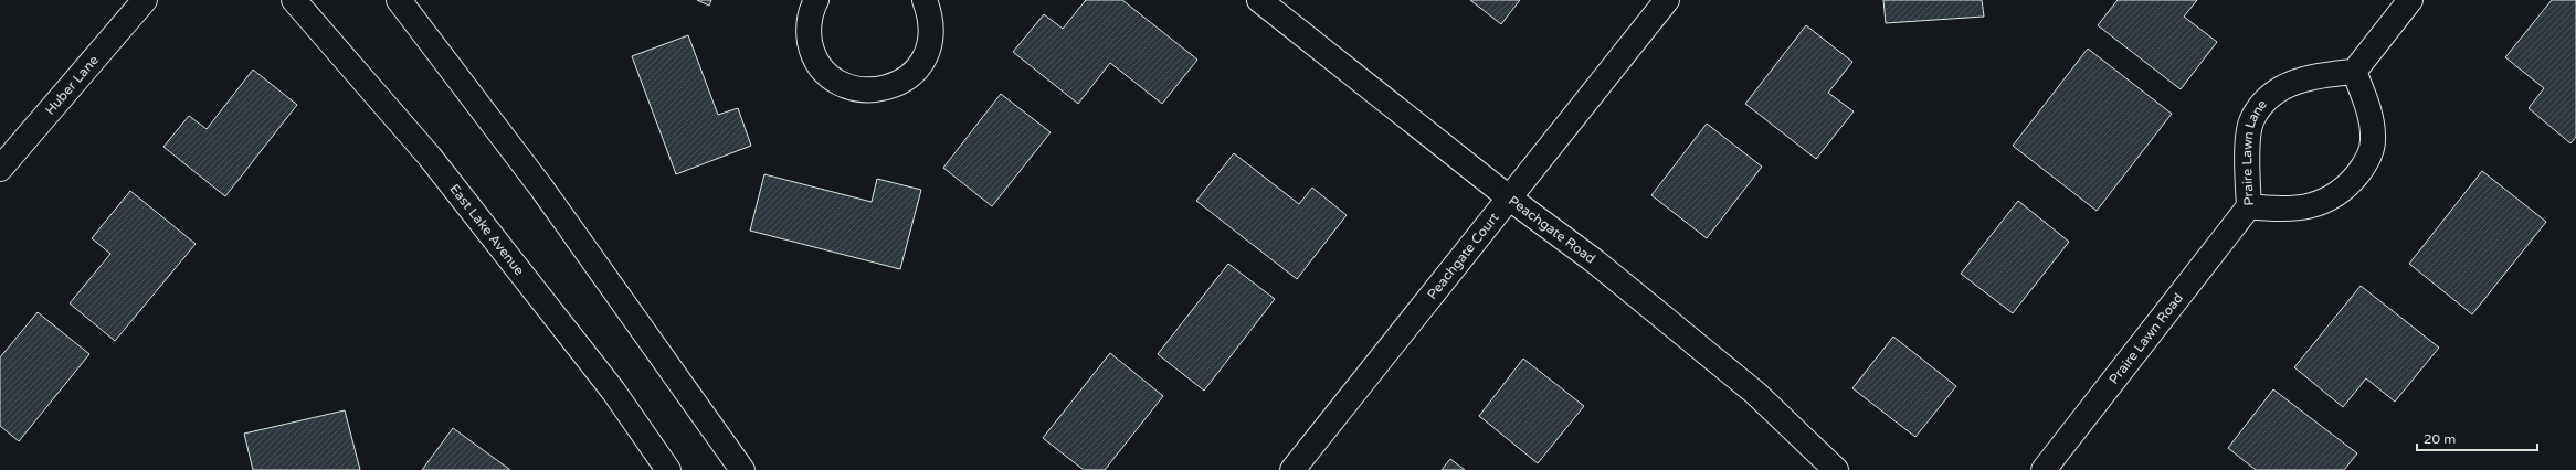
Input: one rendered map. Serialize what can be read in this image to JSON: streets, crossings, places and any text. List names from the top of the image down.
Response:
{
  "streets": {
    "street": [
      "Huber Lane",
      "Praire Lawn Lane",
      "Peachgate Road",
      "East Lake Avenue",
      "Peachgate Court",
      "Praire Lawn Road"
    ]
  },
  "crossings": [
    ["Praire Lawn Lane", "Praire Lawn Road"],
    ["Peachgate Road", "Peachgate Court"]
  ],
  "scale_bar": "20 m"
}
